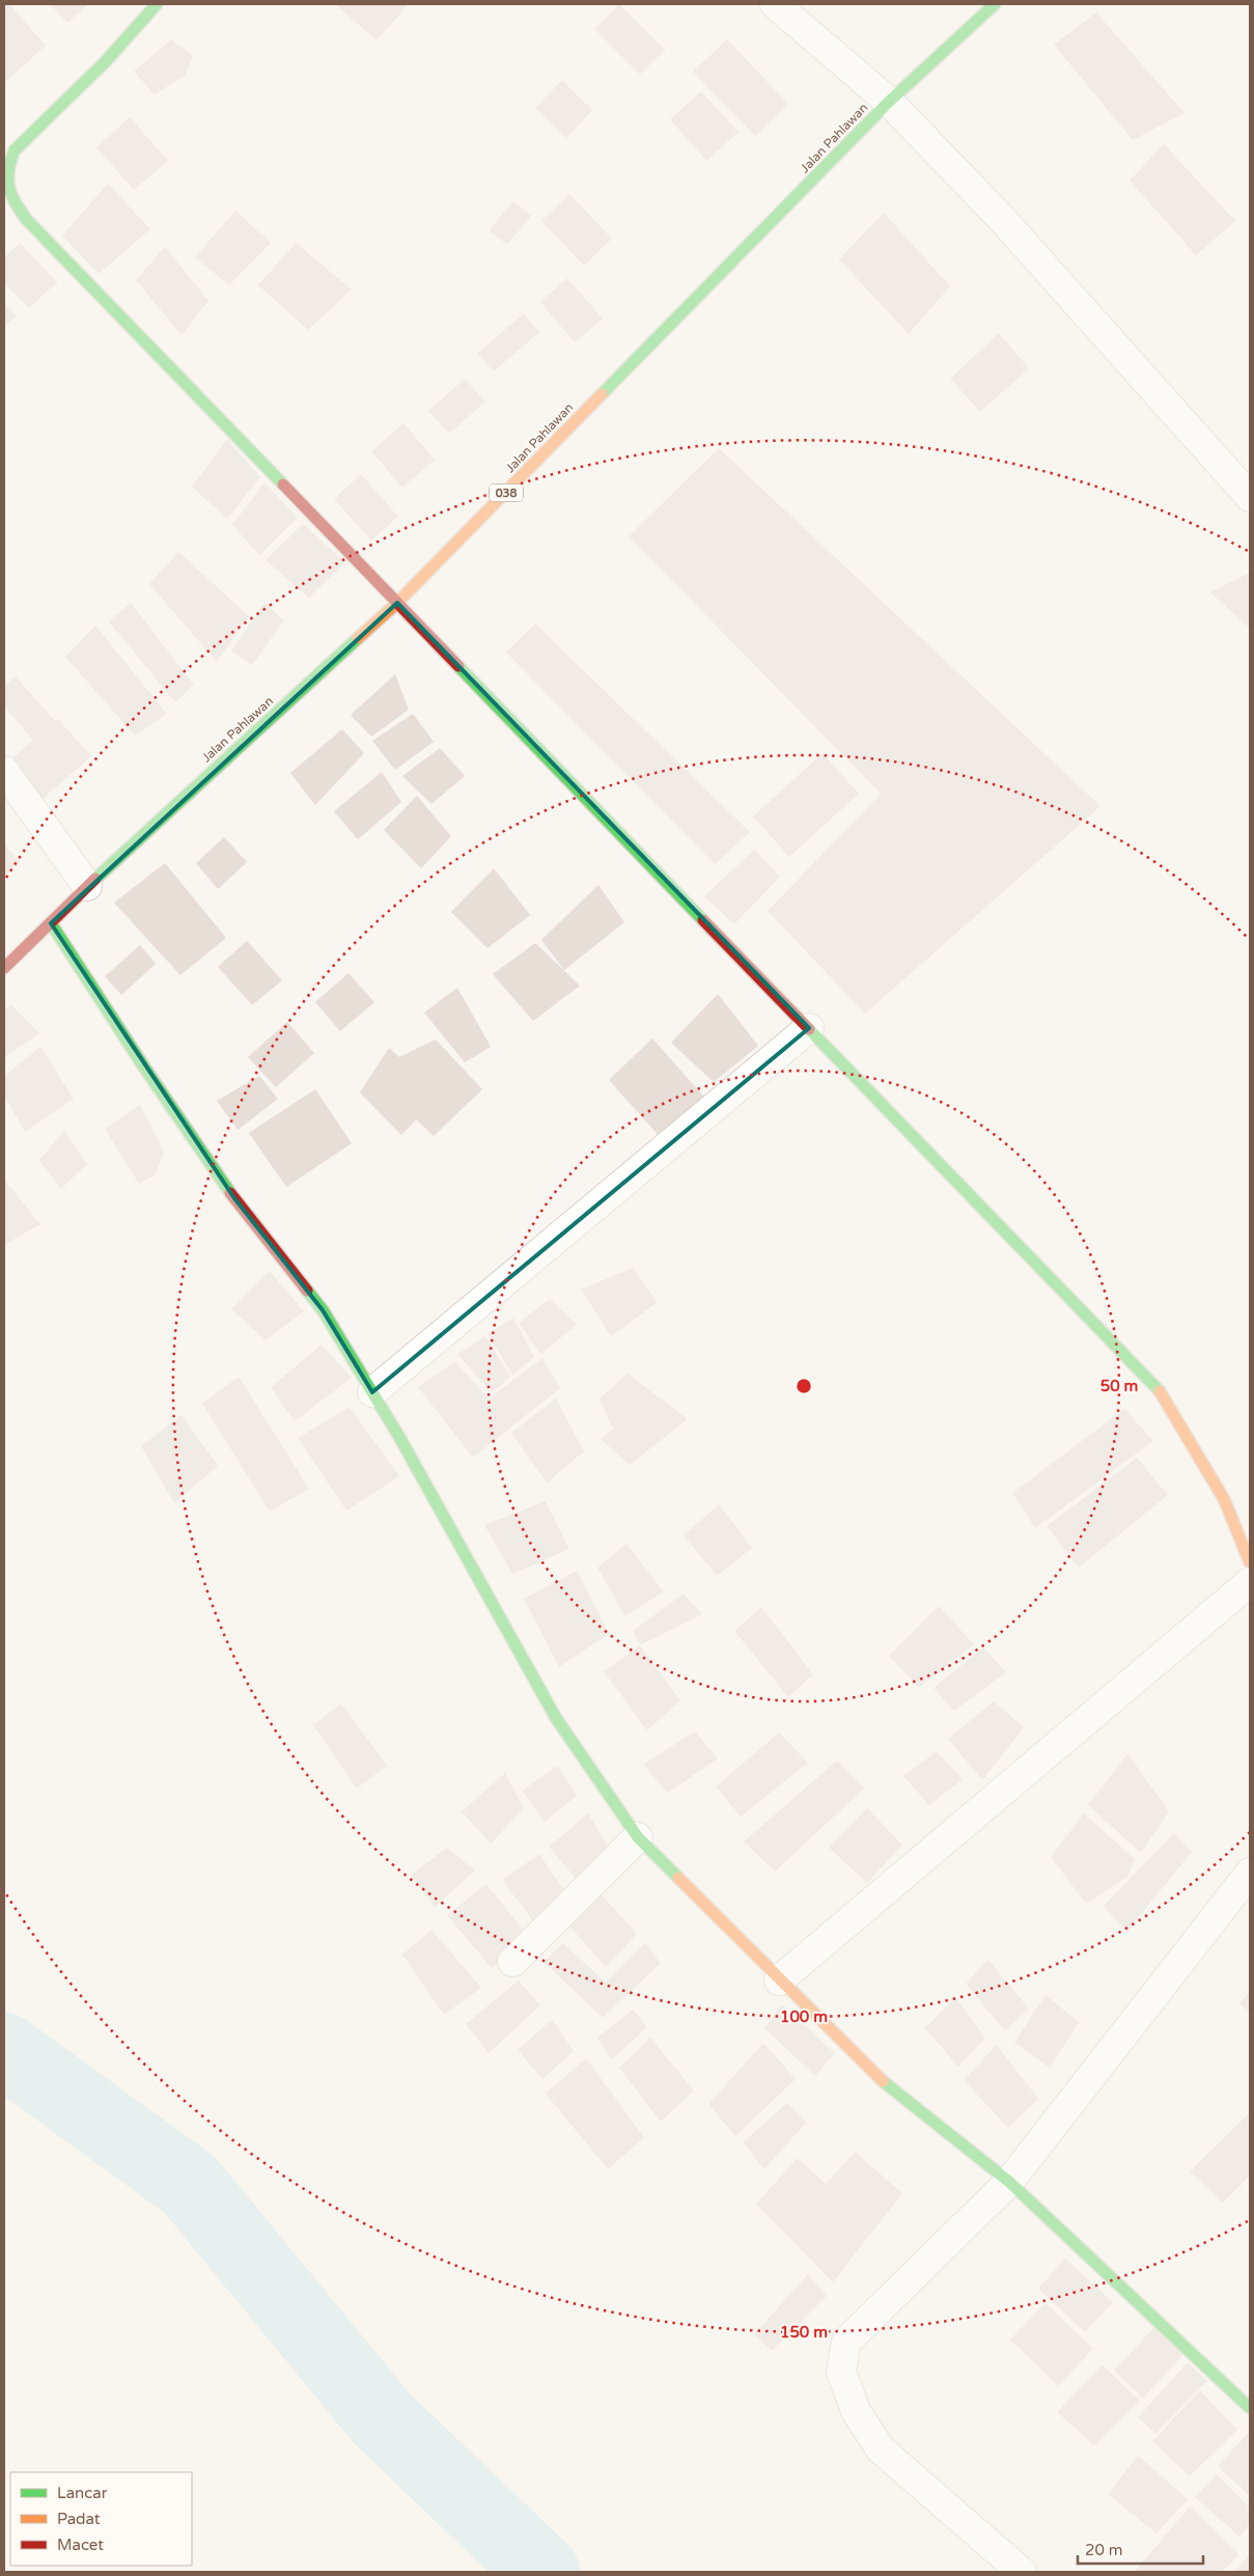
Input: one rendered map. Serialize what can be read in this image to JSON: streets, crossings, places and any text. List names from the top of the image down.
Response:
{
  "streets": {
    "street": ["Jalan Pahlawan", "038"]
  },
  "legend": ["Lancar", "Padat", "Macet"],
  "scale_bar": "20 m",
  "rings": ["50 m", "100 m", "150 m"]
}
